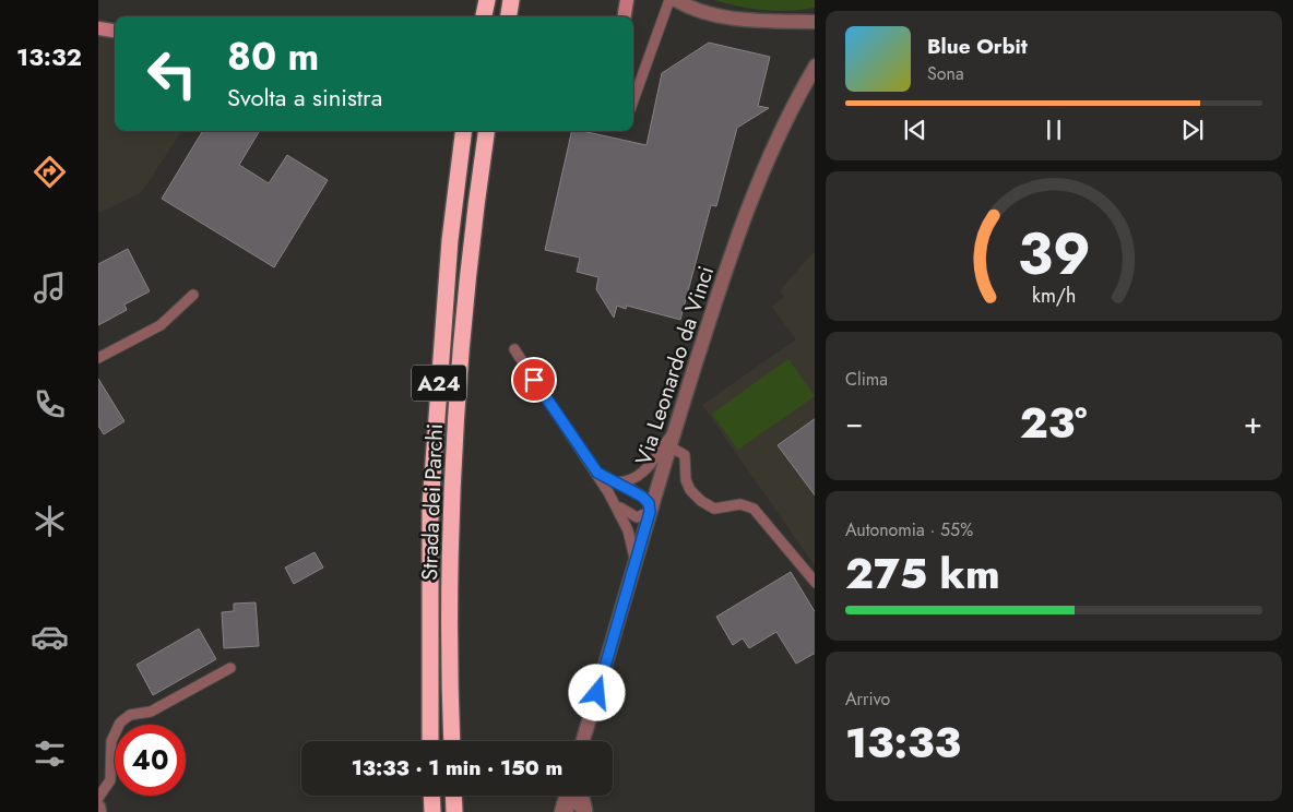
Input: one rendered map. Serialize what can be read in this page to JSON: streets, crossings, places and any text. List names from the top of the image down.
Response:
{
  "streets": {
    "highway": ["A24", "Strada dei Parchi"],
    "street": ["Via Leonardo da Vinci"]
  },
  "page": {
    "tabs": "13:32",
    "turn": ["80 m", "Svolta a sinistra"],
    "song": ["Blue Orbit", "Sona"],
    "tile": [
      "Clima",
      ["Autonomia · 55%", "275 km"],
      ["Arrivo", "13:33"]
    ],
    "heat": ["−", "23°", "+"],
    "limit": "40",
    "trip": "13:33 · 1 min · 150 m",
    "gauge": ["39", "km/h"]
  }
}
